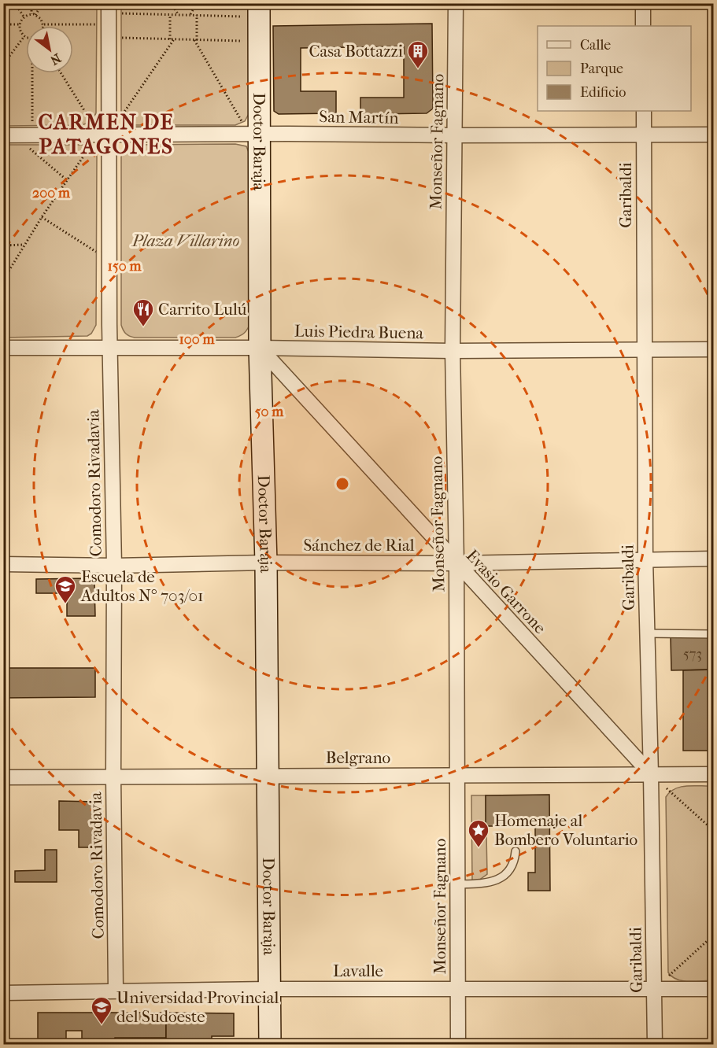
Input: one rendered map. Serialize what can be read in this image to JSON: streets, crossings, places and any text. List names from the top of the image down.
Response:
{
  "streets": {
    "street": [
      "San Martín",
      "Doctor Baraja",
      "Monseñor Fagnano",
      "Garibaldi",
      "Luis Piedra Buena",
      "Comodoro Rivadavia",
      "Sánchez de Rial",
      "Evasio Garrone",
      "Belgrano",
      "Lavalle"
    ]
  },
  "crossings": [
    ["San Martín", "Doctor Baraja"],
    ["San Martín", "Monseñor Fagnano"],
    ["San Martín", "Garibaldi"],
    ["San Martín", "Comodoro Rivadavia"],
    ["Doctor Baraja", "Luis Piedra Buena"],
    ["Doctor Baraja", "Sánchez de Rial"],
    ["Doctor Baraja", "Evasio Garrone"],
    ["Doctor Baraja", "Belgrano"],
    ["Doctor Baraja", "Lavalle"],
    ["Monseñor Fagnano", "Luis Piedra Buena"],
    ["Monseñor Fagnano", "Sánchez de Rial"],
    ["Monseñor Fagnano", "Evasio Garrone"],
    ["Monseñor Fagnano", "Belgrano"],
    ["Monseñor Fagnano", "Lavalle"],
    ["Garibaldi", "Luis Piedra Buena"],
    ["Garibaldi", "Sánchez de Rial"],
    ["Garibaldi", "Evasio Garrone"],
    ["Garibaldi", "Belgrano"],
    ["Garibaldi", "Lavalle"],
    ["Luis Piedra Buena", "Comodoro Rivadavia"],
    ["Luis Piedra Buena", "Evasio Garrone"],
    ["Comodoro Rivadavia", "Sánchez de Rial"],
    ["Comodoro Rivadavia", "Belgrano"],
    ["Comodoro Rivadavia", "Lavalle"],
    ["Sánchez de Rial", "Evasio Garrone"],
    ["Evasio Garrone", "Belgrano"]
  ],
  "districts": ["CARMEN DE PATAGONES"],
  "parks": ["Plaza Villarino"],
  "places": {
    "building": ["Casa Bottazzi"],
    "restaurant": ["Carrito Lulú"],
    "school or university": ["Escuela de Adultos N° 703/01", "Universidad Provincial del Sudoeste"],
    "place": ["Homenaje al Bombero Voluntario"]
  },
  "house_numbers": ["573"],
  "legend": ["Calle", "Parque", "Edificio"],
  "north": "bottom right",
  "rings": [
    "200 m",
    "150 m",
    "100 m",
    "50 m"
  ]
}
